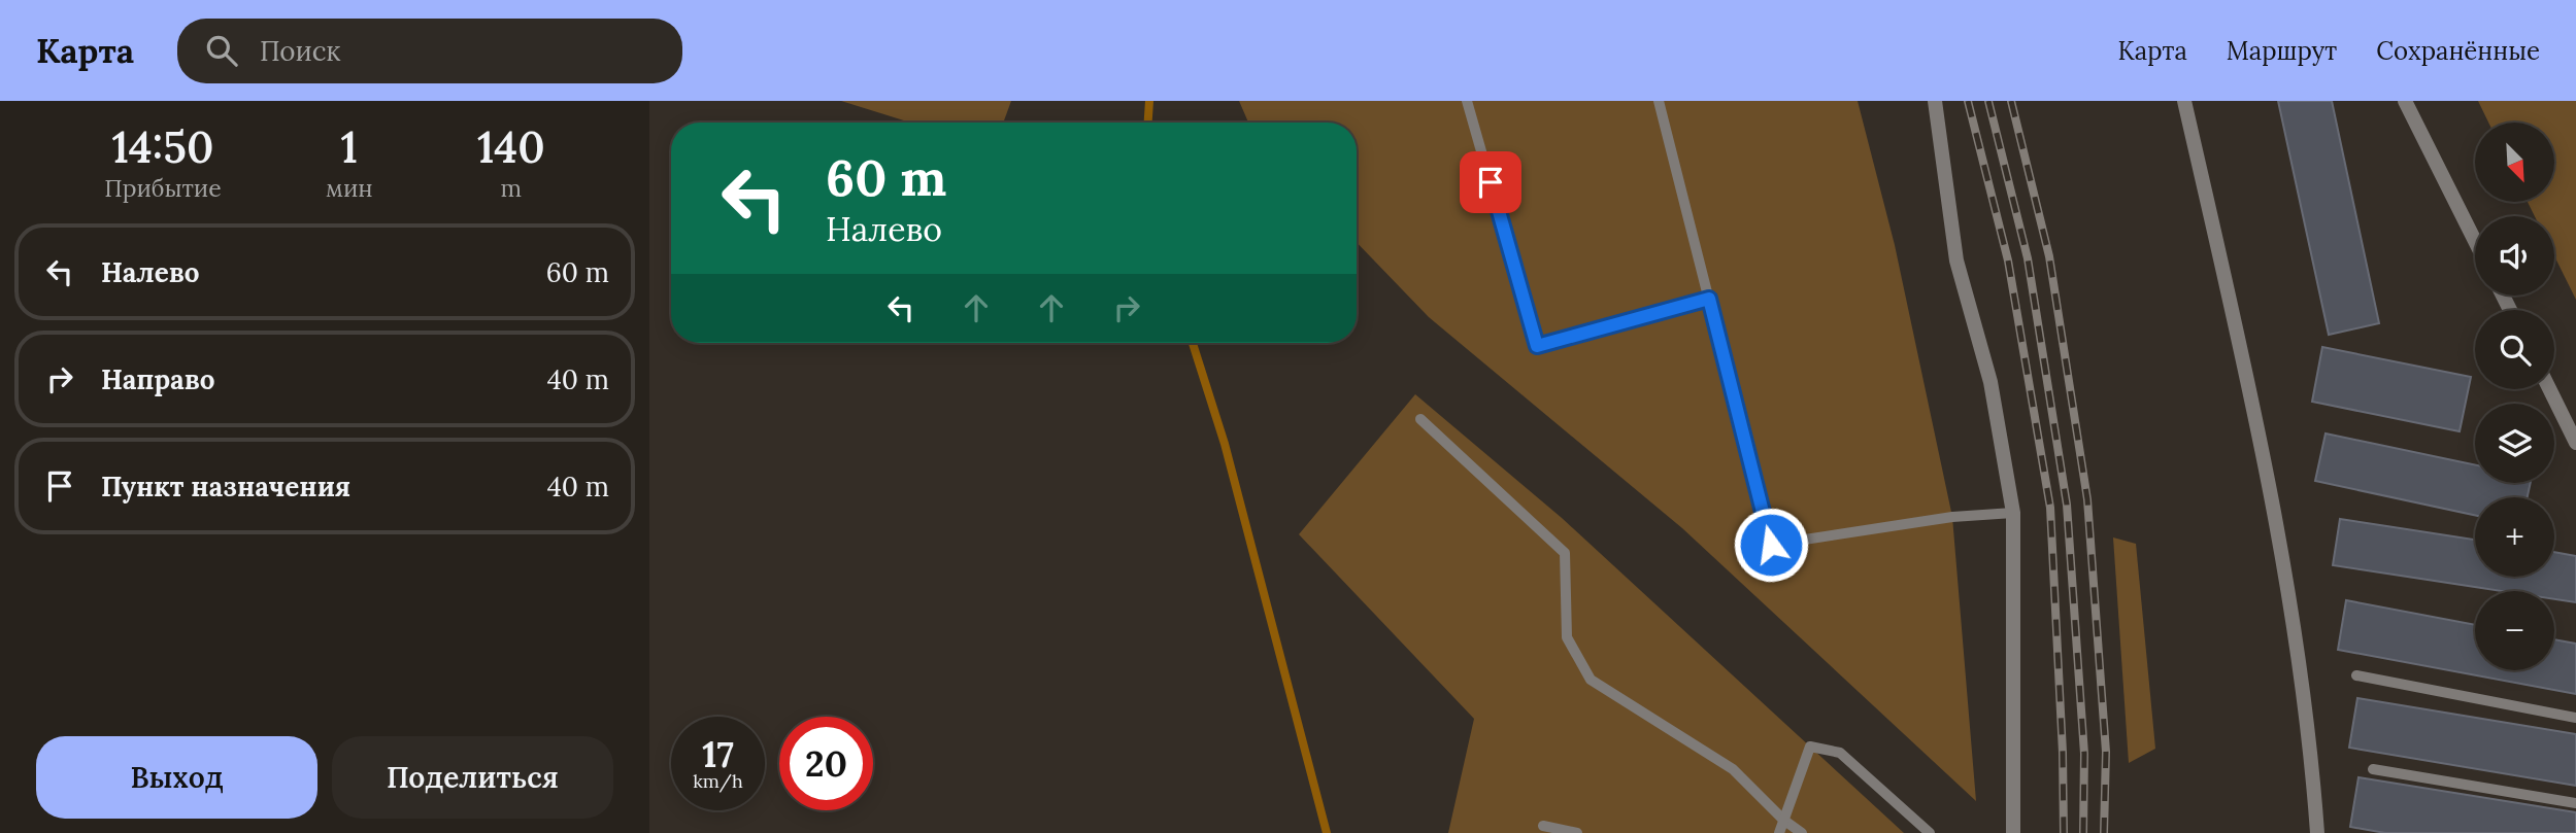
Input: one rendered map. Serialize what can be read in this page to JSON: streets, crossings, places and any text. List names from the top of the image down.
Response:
{
  "north": "bottom right",
  "page": {
    "header": "Карта",
    "search": "Поиск",
    "nav": ["Карта", "Маршрут", "Сохранённые"],
    "eta": [
      "14:50",
      "Прибытие",
      "1",
      "мин",
      "140",
      "m"
    ],
    "map_buttons": ["+", "−"],
    "turn": ["60 m", "Налево"],
    "list": [
      {
        "name": "Налево",
        "value": "60 m"
      },
      {
        "name": "Направо",
        "value": "40 m"
      },
      {
        "name": "Пункт назначения",
        "value": "40 m"
      }
    ],
    "speed": "17 km/h",
    "limit": "20",
    "buttons": ["Выход", "Поделиться"]
  }
}
